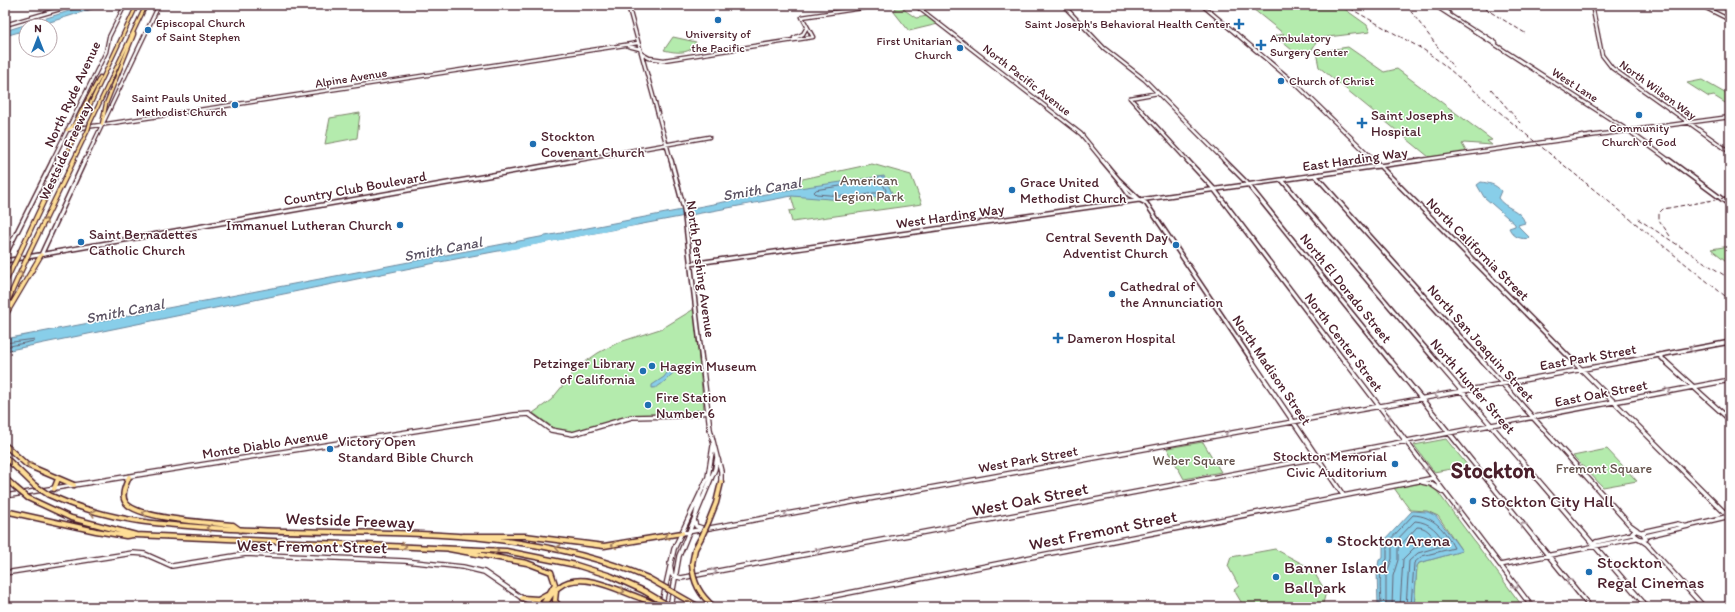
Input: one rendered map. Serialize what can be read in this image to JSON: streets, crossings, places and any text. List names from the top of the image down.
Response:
{
  "streets": {
    "highway": ["Westside Freeway"],
    "street": [
      "Alpine Avenue",
      "North Pacific Avenue",
      "West Lane",
      "North Wilson Way",
      "North Ryde Avenue",
      "East Harding Way",
      "Country Club Boulevard",
      "West Harding Way",
      "North California Street",
      "North Pershing Avenue",
      "North El Dorado Street",
      "North Center Street",
      "North San Joaquin Street",
      "East Park Street",
      "North Madison Street",
      "North Hunter Street",
      "East Oak Street",
      "Monte Diablo Avenue",
      "West Park Street",
      "West Oak Street",
      "West Fremont Street"
    ]
  },
  "crossings": [
    ["Alpine Avenue", "North Ryde Avenue"],
    ["Alpine Avenue", "North Pershing Avenue"],
    ["North Pacific Avenue", "West Harding Way"],
    ["North Pacific Avenue", "North Madison Street"],
    ["West Lane", "East Harding Way"],
    ["North Wilson Way", "East Harding Way"],
    ["East Harding Way", "West Harding Way"],
    ["East Harding Way", "North California Street"],
    ["East Harding Way", "North El Dorado Street"],
    ["East Harding Way", "North Center Street"],
    ["East Harding Way", "North San Joaquin Street"],
    ["East Harding Way", "North Hunter Street"],
    ["Country Club Boulevard", "North Pershing Avenue"],
    ["West Harding Way", "North Pershing Avenue"],
    ["West Harding Way", "North Center Street"],
    ["West Harding Way", "North Madison Street"],
    ["North California Street", "East Park Street"],
    ["North California Street", "East Oak Street"],
    ["North Pershing Avenue", "Monte Diablo Avenue"],
    ["North Pershing Avenue", "West Park Street"],
    ["North El Dorado Street", "North Center Street"],
    ["North El Dorado Street", "East Park Street"],
    ["North El Dorado Street", "East Oak Street"],
    ["North Center Street", "East Park Street"],
    ["North Center Street", "East Oak Street"],
    ["North Center Street", "West Park Street"],
    ["North Center Street", "West Oak Street"],
    ["North Center Street", "West Fremont Street"],
    ["North San Joaquin Street", "East Park Street"],
    ["North San Joaquin Street", "East Oak Street"],
    ["East Park Street", "North Hunter Street"],
    ["East Park Street", "West Park Street"],
    ["North Madison Street", "West Park Street"],
    ["North Madison Street", "West Oak Street"],
    ["North Madison Street", "West Fremont Street"],
    ["North Hunter Street", "East Oak Street"],
    ["East Oak Street", "West Oak Street"]
  ],
  "one_way": ["East Oak Street", "West Park Street", "West Oak Street"],
  "districts": ["Stockton"],
  "water": ["Smith Canal"],
  "parks": ["American Legion Park", "Weber Square", "Fremont Square"],
  "places": {
    "other": [
      "University of the Pacific",
      "Episcopal Church of Saint Stephen",
      "First Unitarian Church",
      "Church of Christ",
      "Saint Pauls United Methodist Church",
      "Community Church of God",
      "Stockton Covenant Church",
      "Grace United Methodist Church",
      "Immanuel Lutheran Church",
      "Saint Bernadettes Catholic Church",
      "Central Seventh Day Adventist Church",
      "Cathedral of the Annunciation",
      "Haggin Museum",
      "Petzinger Library of California",
      "Fire Station Number 6",
      "Victory Open Standard Bible Church",
      "Stockton Memorial Civic Auditorium",
      "Stockton City Hall",
      "Stockton Arena",
      "Stockton Regal Cinemas",
      "Banner Island Ballpark"
    ],
    "health": [
      "Saint Joseph's Behavioral Health Center",
      "Ambulatory Surgery Center",
      "Saint Josephs Hospital",
      "Dameron Hospital"
    ]
  },
  "north": "top"
}
